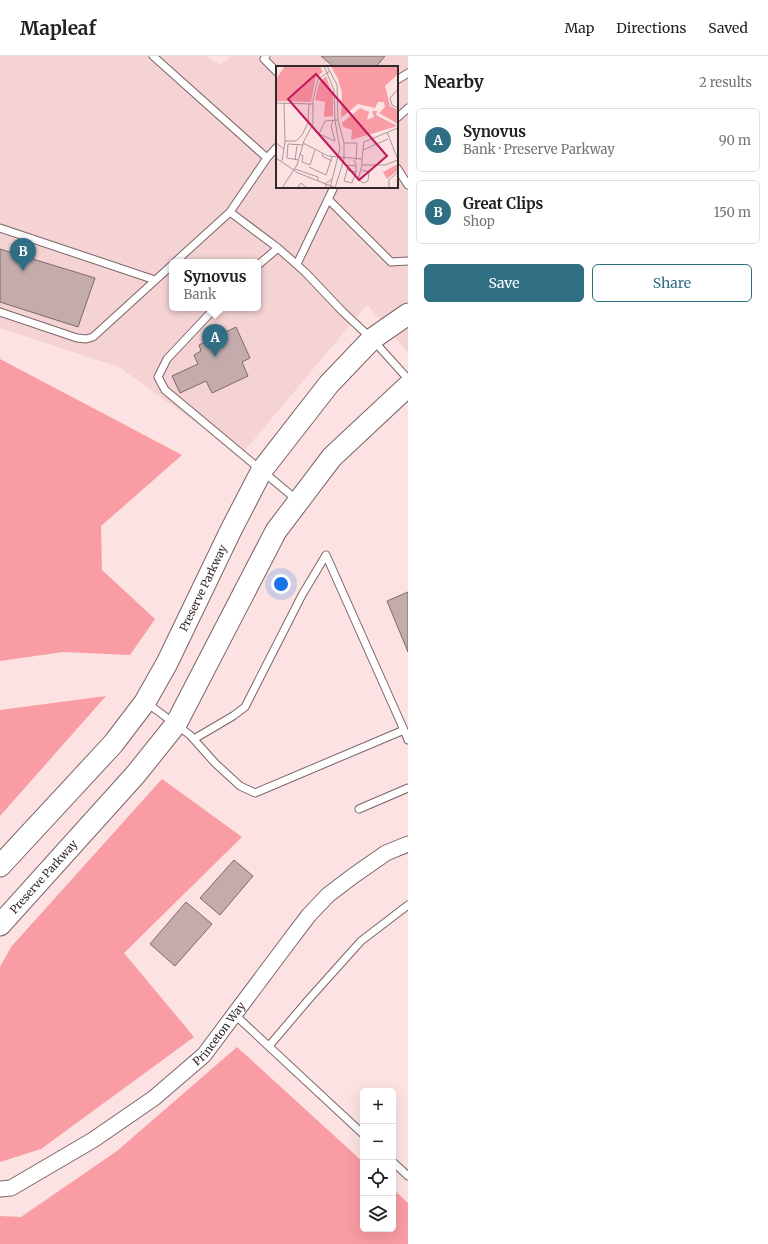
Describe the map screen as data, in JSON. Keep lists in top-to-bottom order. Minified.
{"streets":{"street":["Preserve Parkway","Princeton Way"]},"page":{"header":"Mapleaf","nav":["Map","Directions","Saved"],"heading":["Nearby","2 results"],"list":[{"mark":"A","name":"Synovus","note":"Bank · Preserve Parkway","value":"90 m"},{"mark":"B","name":"Great Clips","note":"Shop","value":"150 m"}],"pins":["B","A"],"buttons":["Save","Share"],"popup":["Synovus","Bank"],"map_buttons":["+","−"]}}
